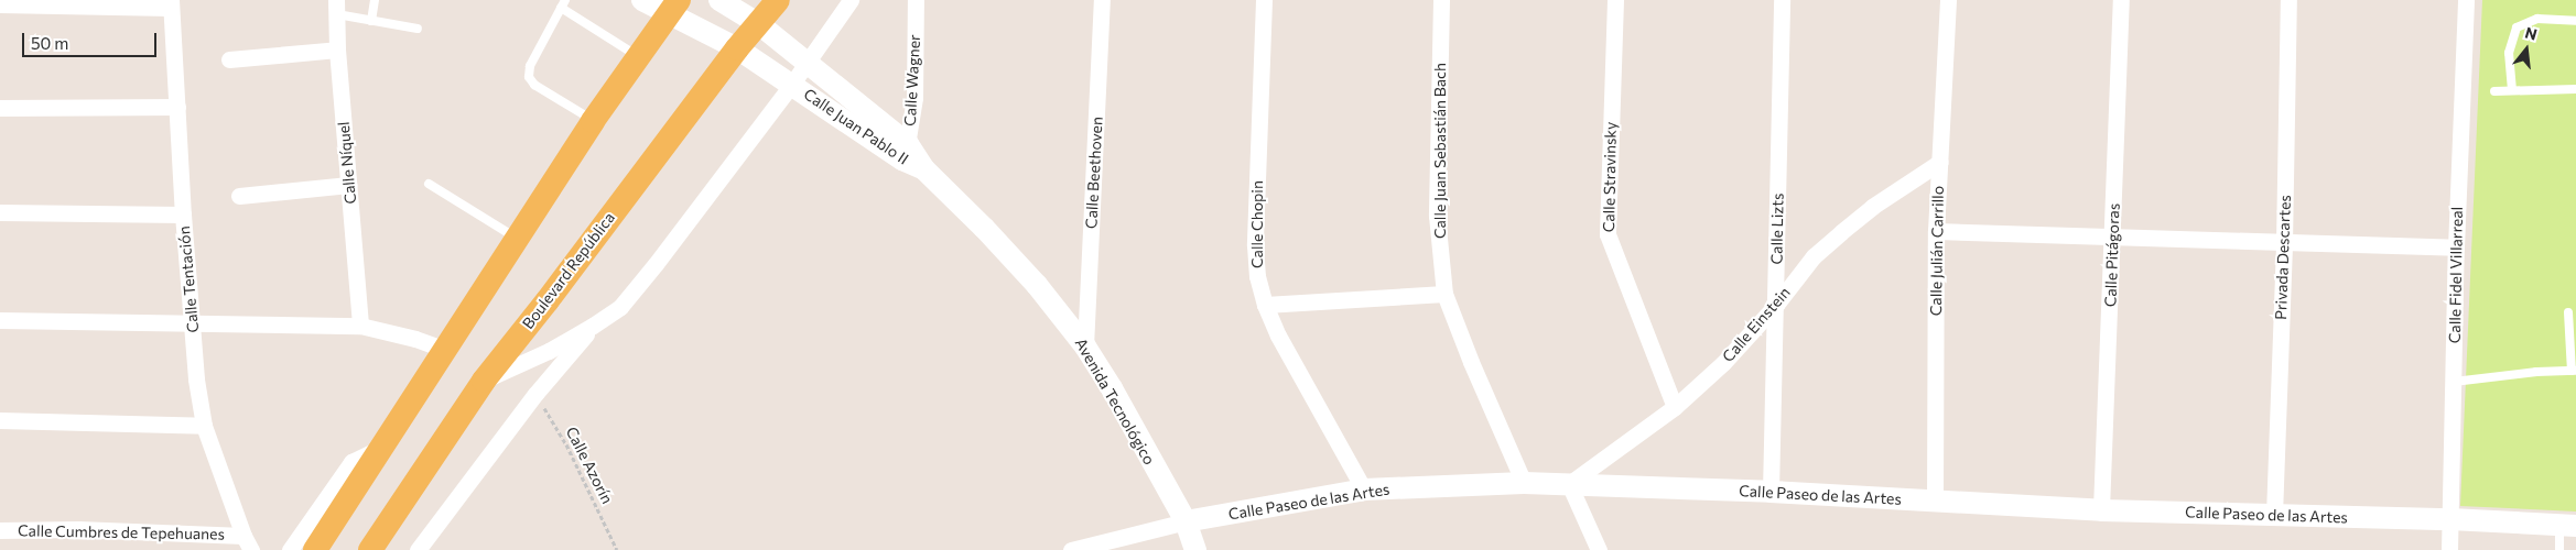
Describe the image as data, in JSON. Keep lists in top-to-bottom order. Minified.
{"streets":{"main road":["Boulevard República"],"street":["Calle Wagner","Calle Juan Pablo II","Calle Juan Sebastián Bach","Calle Níquel","Calle Beethoven","Calle Stravinsky","Calle Chopin","Calle Lizts","Calle Julián Carrillo","Calle Pitágoras","Privada Descartes","Calle Fidel Villarreal","Calle Tentación","Calle Einstein","Avenida Tecnológico","Calle Paseo de las Artes","Calle Cumbres de Tepehuanes"],"path":["Calle Azorín"]},"crossings":[["Calle Wagner","Calle Juan Pablo II"],["Calle Juan Pablo II","Boulevard República"],["Calle Juan Pablo II","Avenida Tecnológico"],["Calle Juan Sebastián Bach","Calle Paseo de las Artes"],["Calle Beethoven","Avenida Tecnológico"],["Calle Stravinsky","Calle Einstein"],["Calle Chopin","Calle Paseo de las Artes"],["Calle Lizts","Calle Einstein"],["Calle Lizts","Calle Paseo de las Artes"],["Calle Julián Carrillo","Calle Einstein"],["Calle Julián Carrillo","Calle Paseo de las Artes"],["Calle Pitágoras","Calle Paseo de las Artes"],["Privada Descartes","Calle Paseo de las Artes"],["Calle Fidel Villarreal","Calle Paseo de las Artes"],["Calle Tentación","Calle Cumbres de Tepehuanes"],["Calle Einstein","Calle Paseo de las Artes"],["Avenida Tecnológico","Calle Paseo de las Artes"]],"scale_bar":"50 m","north":"top"}
